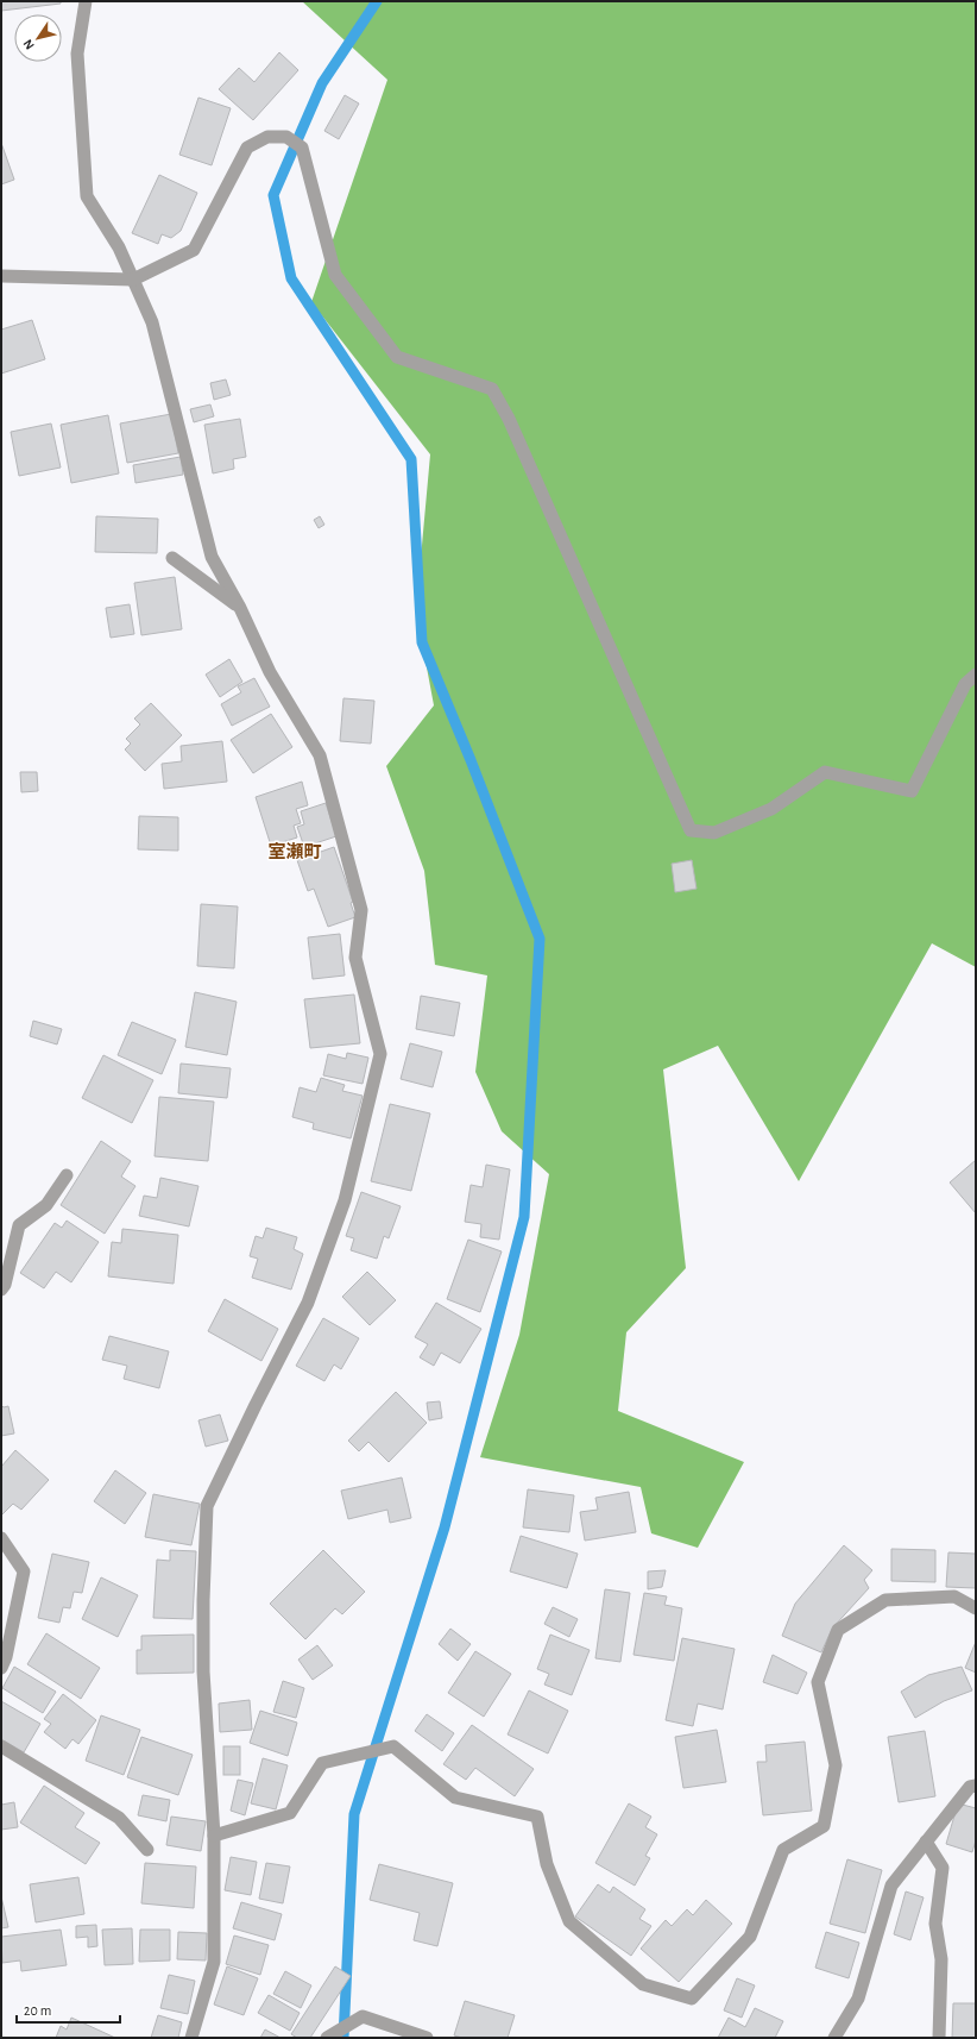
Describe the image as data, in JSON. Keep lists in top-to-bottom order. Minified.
{"districts":["室瀬町"],"scale_bar":"20 m","north":"bottom left"}
